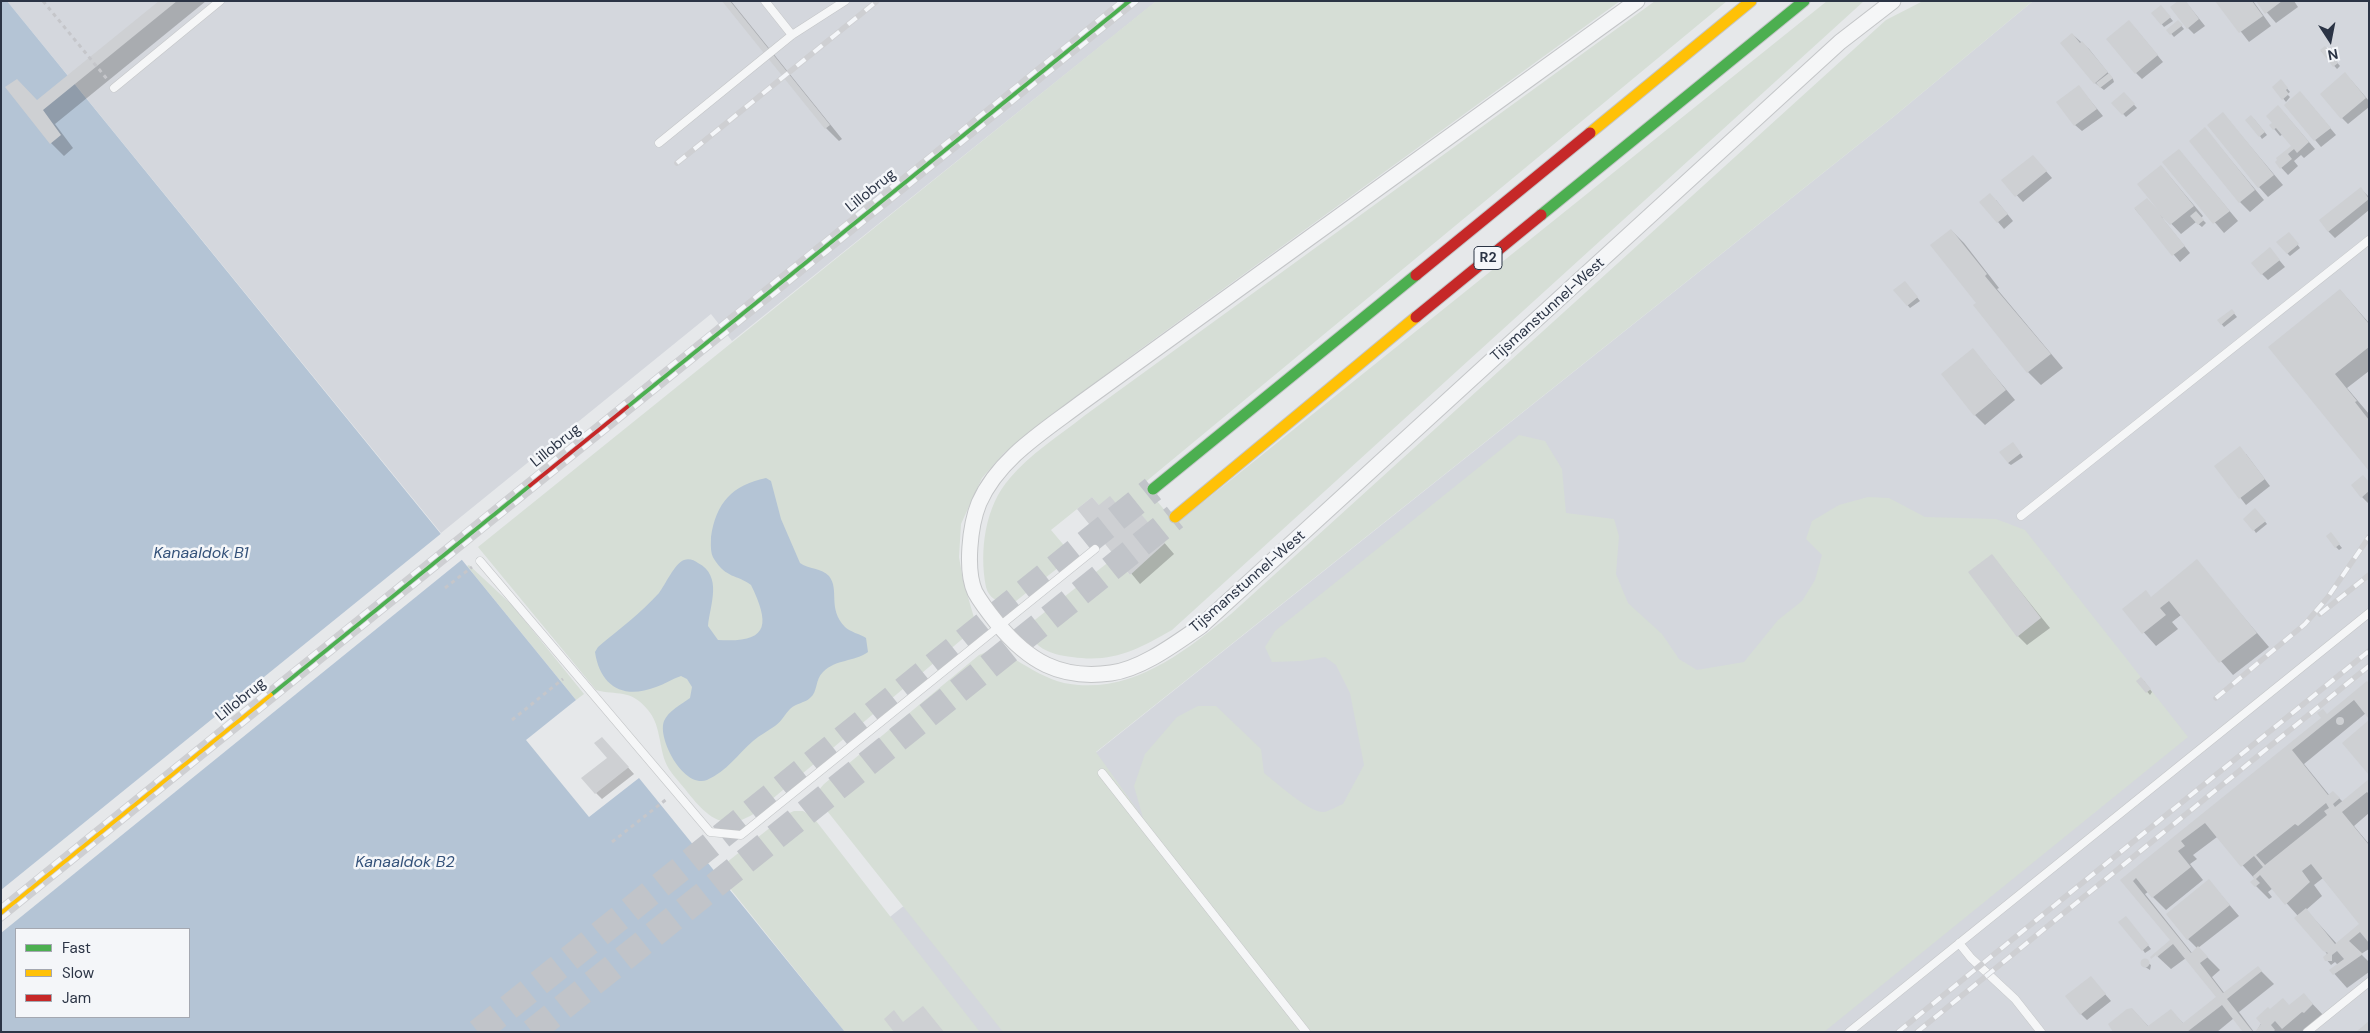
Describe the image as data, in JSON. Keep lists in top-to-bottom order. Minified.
{"streets":{"main road":["Lillobrug","R2"],"street":["Tijsmanstunnel-West"]},"water":["Kanaaldok B1","Kanaaldok B2"],"legend":["Fast","Slow","Jam"],"north":"bottom"}
